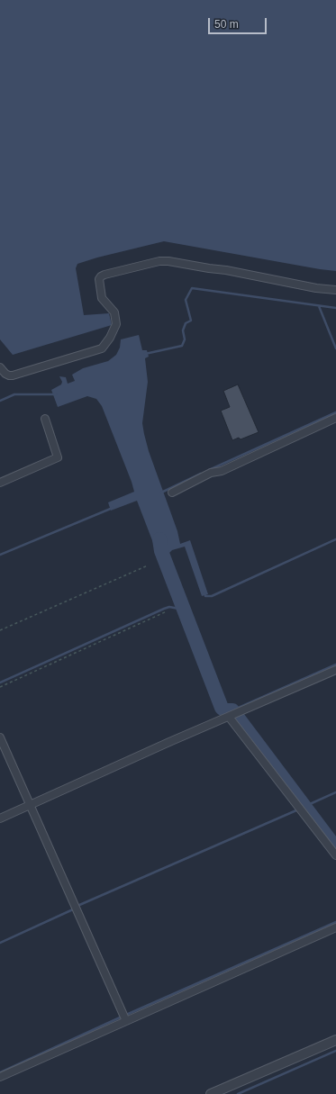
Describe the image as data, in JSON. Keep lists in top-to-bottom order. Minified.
{"scale_bar":"50 m"}
